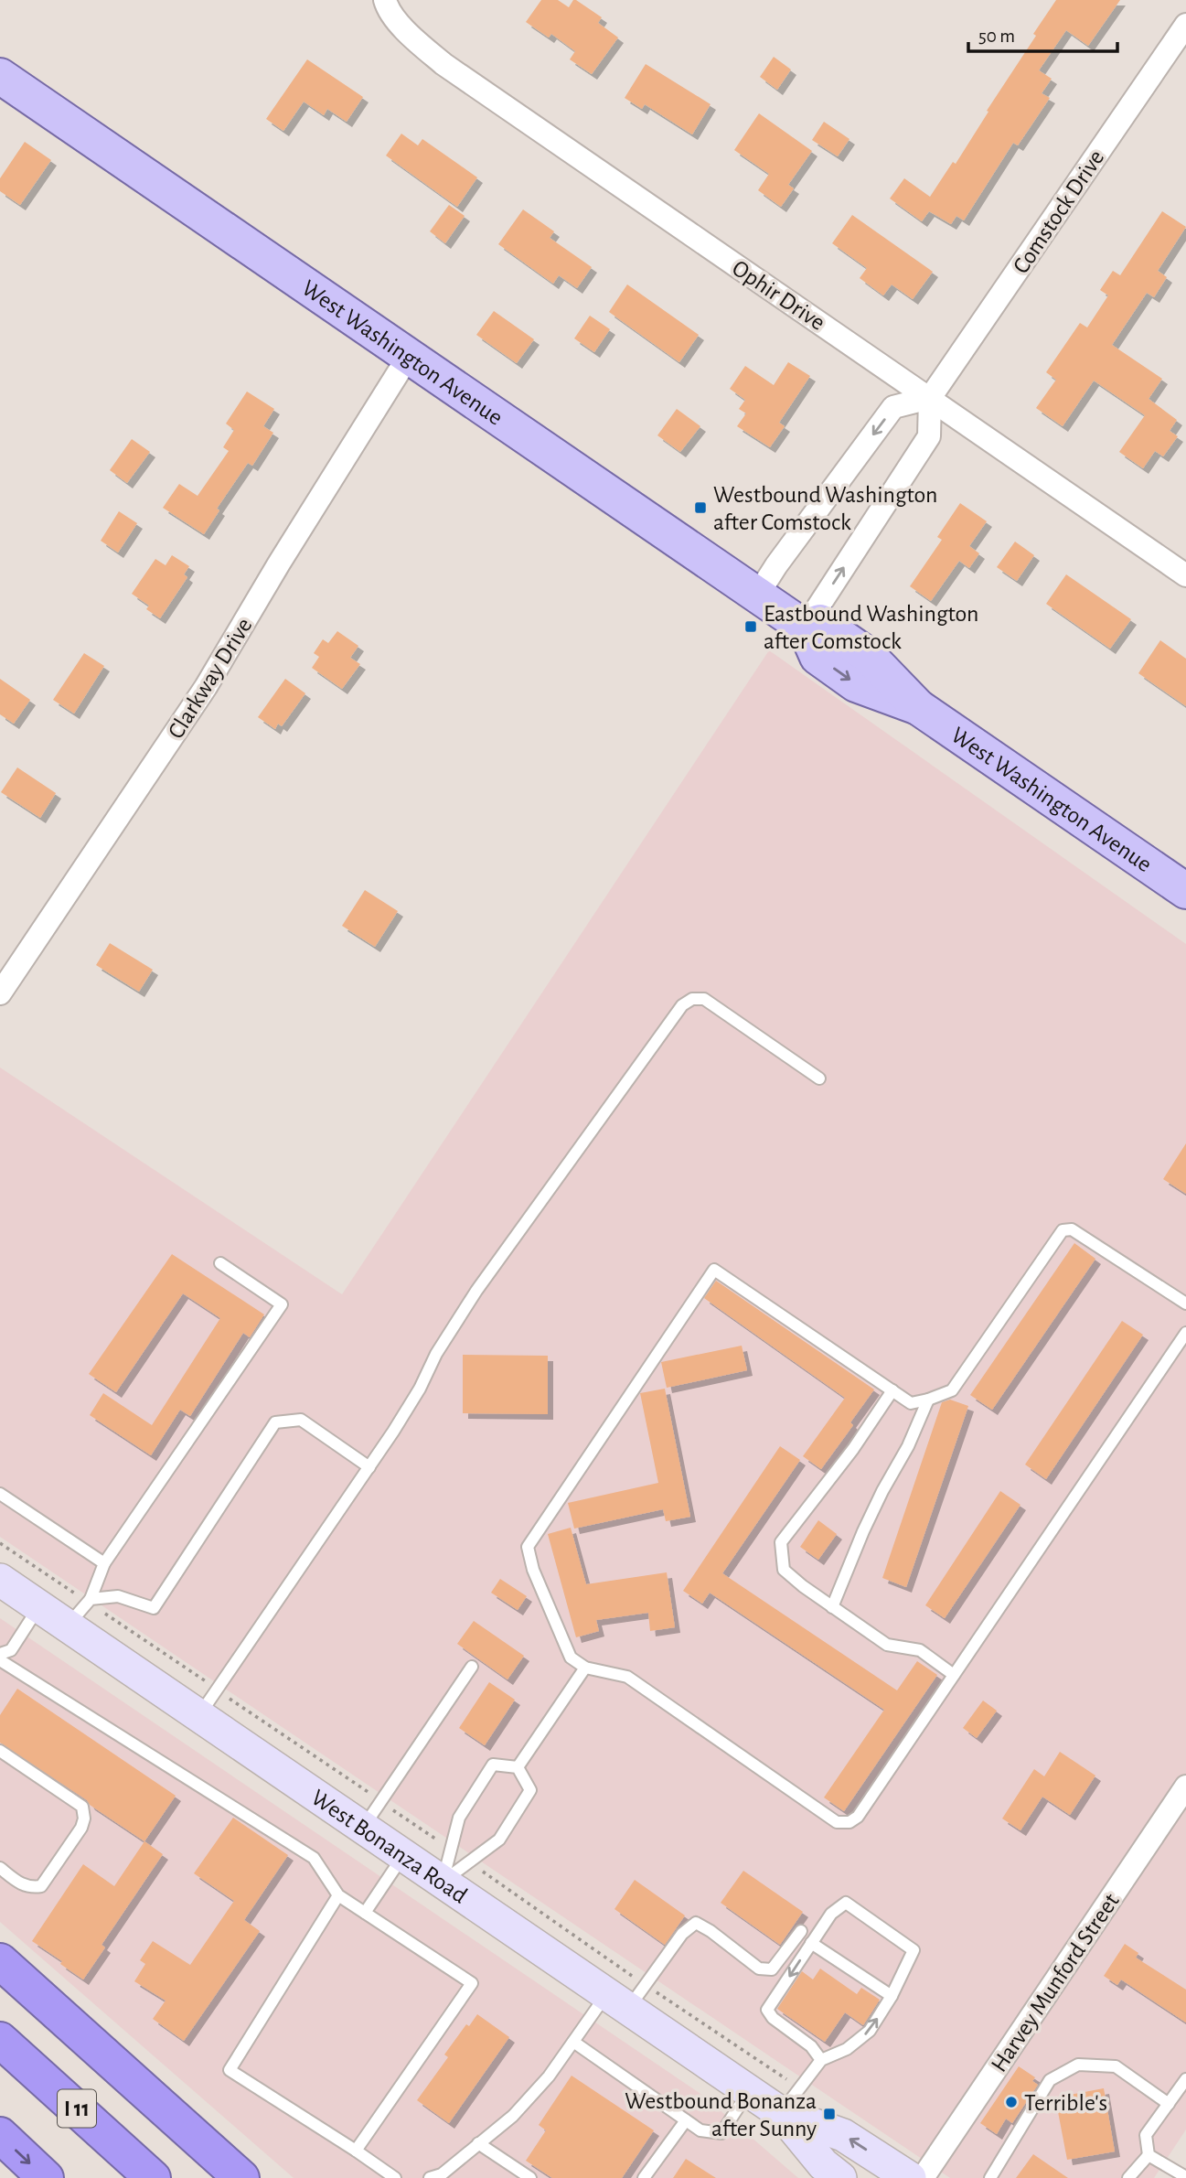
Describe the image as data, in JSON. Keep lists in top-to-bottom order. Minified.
{"streets":{"highway":["I 11"],"main road":["West Washington Avenue","West Bonanza Road"],"street":["Comstock Drive","Ophir Drive","Clarkway Drive","Harvey Munford Street"]},"crossings":[["Comstock Drive","Ophir Drive"],["West Washington Avenue","Clarkway Drive"]],"places":{"transit":["Westbound Washington after Comstock","Eastbound Washington after Comstock","Westbound Bonanza after Sunny"],"other":["Terrible's"]},"scale_bar":"50 m"}
